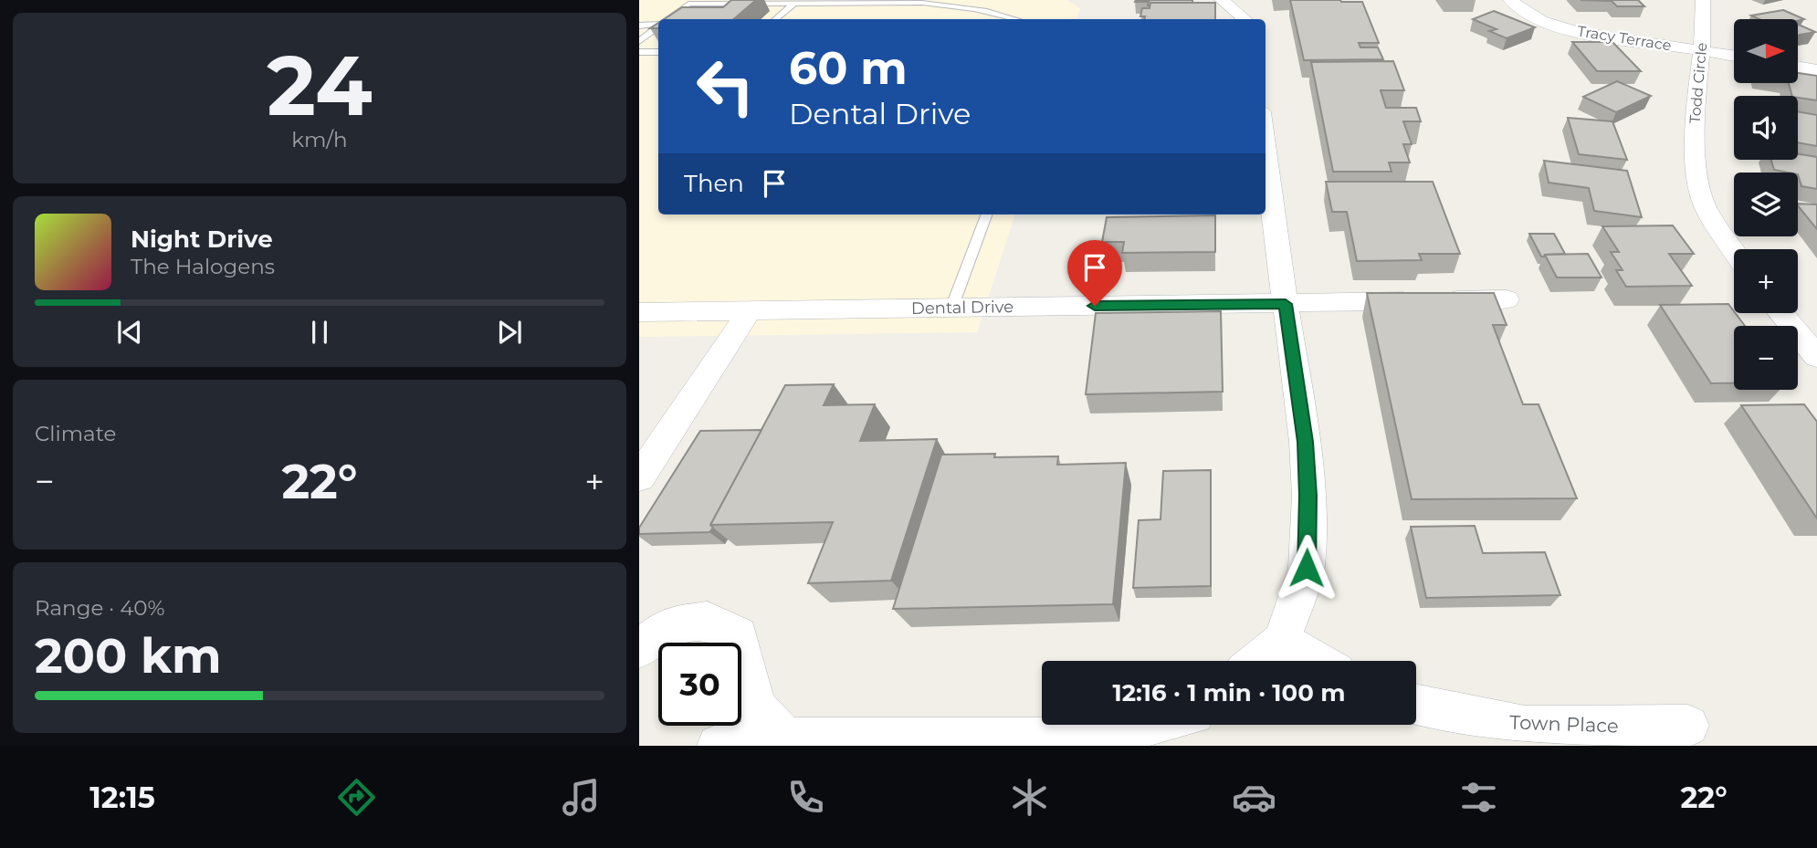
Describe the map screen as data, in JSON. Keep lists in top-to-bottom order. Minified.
{"streets":{"street":["Tracy Terrace","Todd Circle","Dental Drive","Town Place"]},"crossings":[["Tracy Terrace","Todd Circle"]],"north":"right","page":{"tile":[["24","km/h"],"Climate",["Range · 40%","200 km"]],"map_buttons":["+","−"],"turn":["60 m","Dental Drive"],"then":"Then","song":["Night Drive","The Halogens"],"heat":["−","22°","+"],"limit":"30","trip":"12:16 · 1 min · 100 m","tabs":["12:15","22°"]}}
